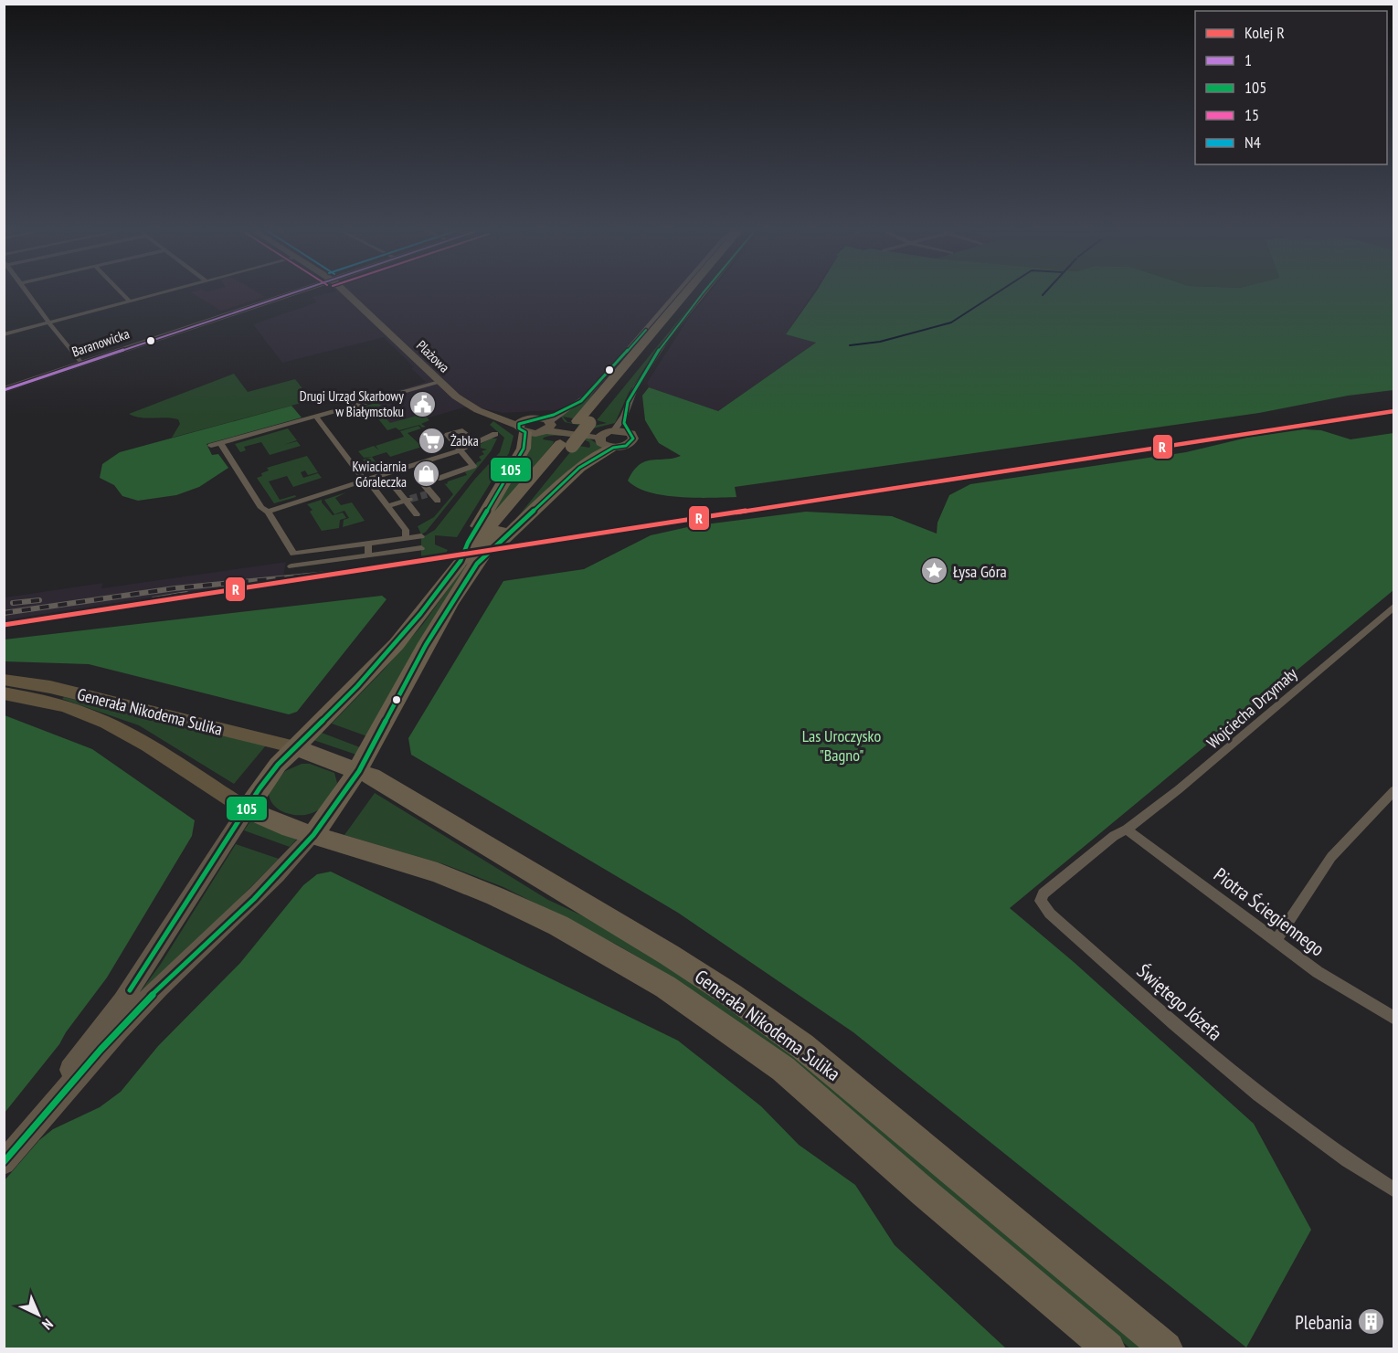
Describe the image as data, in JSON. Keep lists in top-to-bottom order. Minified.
{"streets":{"highway":["Generała Nikodema Sulika"],"street":["Baranowicka","Plażowa","Wojciecha Drzymały","Piotra Ściegiennego","Świętego Józefa"]},"crossings":[["Wojciecha Drzymały","Piotra Ściegiennego"],["Wojciecha Drzymały","Świętego Józefa"],["Piotra Ściegiennego","Świętego Józefa"]],"parks":["Las Uroczysko \"Bagno\""],"places":{"public building":["Drugi Urząd Skarbowy w Białymstoku"],"supermarket":["Żabka"],"shop":["Kwiaciarnia Góraleczka"],"place":["Łysa Góra"],"building":["Plebania"]},"lines":["transit line 1","transit line 105","rail line R"],"legend":["Kolej R","1","105","15","N4"],"north":"bottom right"}
